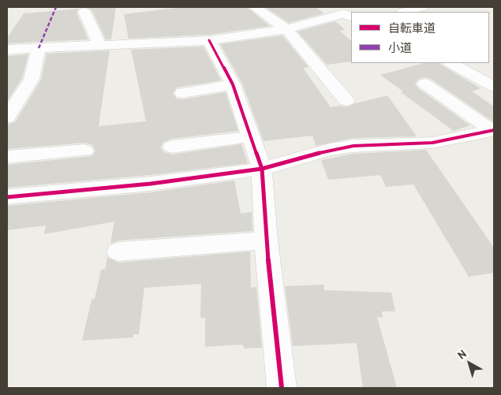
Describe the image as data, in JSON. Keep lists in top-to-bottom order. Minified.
{"legend":["自転車道","小道"],"north":"top left"}
